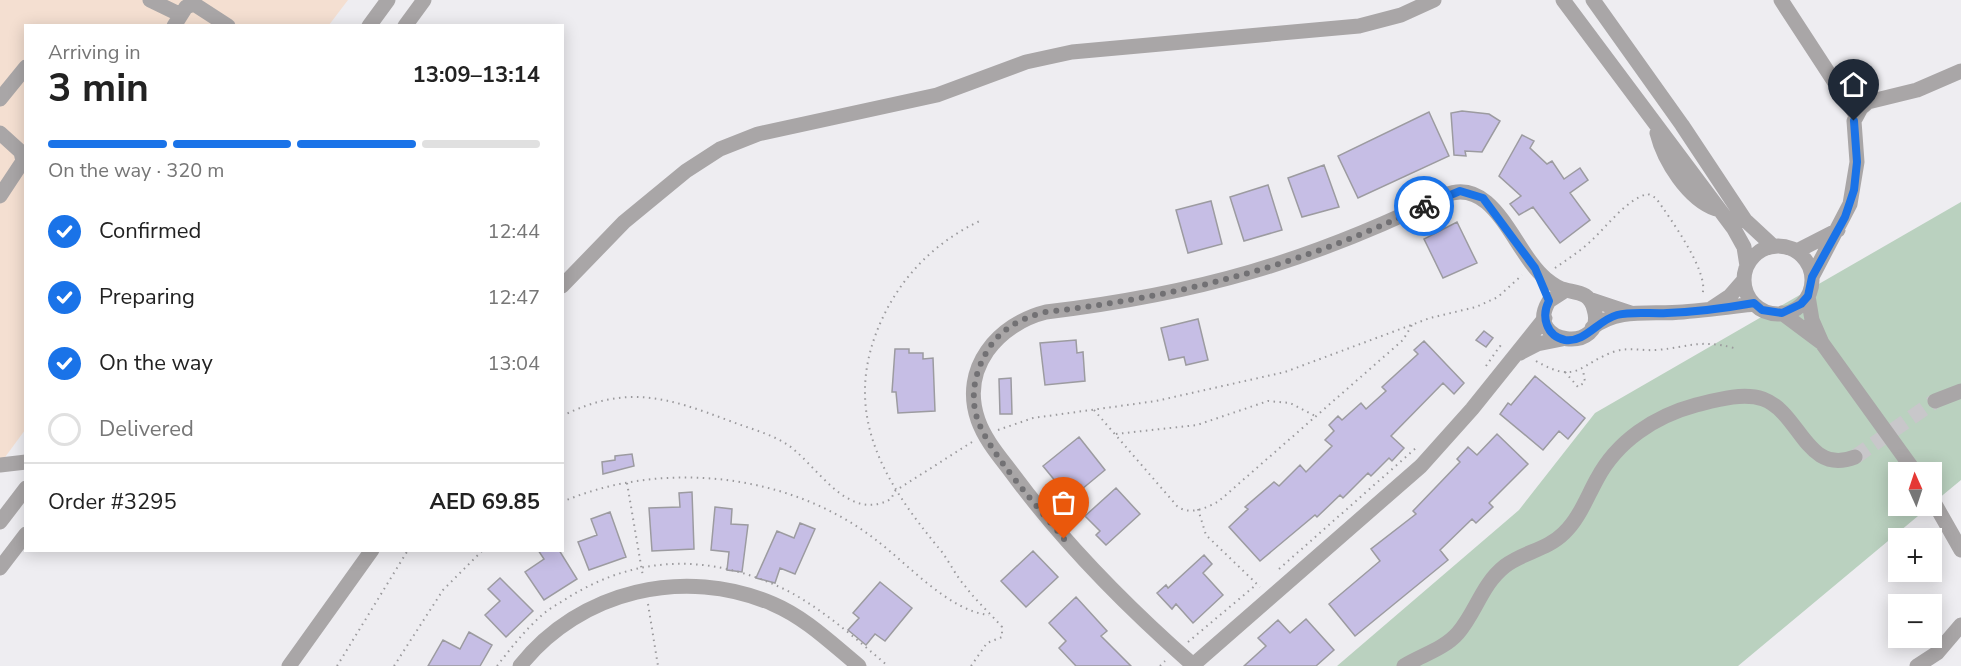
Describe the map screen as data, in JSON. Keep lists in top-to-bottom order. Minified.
{"north":"top","page":{"heading":["3 min","Arriving in","13:09–13:14"],"panel":["Order #3295","AED 69.85"],"bar":"On the way · 320 m","list":[["Confirmed","12:44"],["Preparing","12:47"],["On the way","13:04"],"Delivered"],"map_buttons":["+","−"]}}
